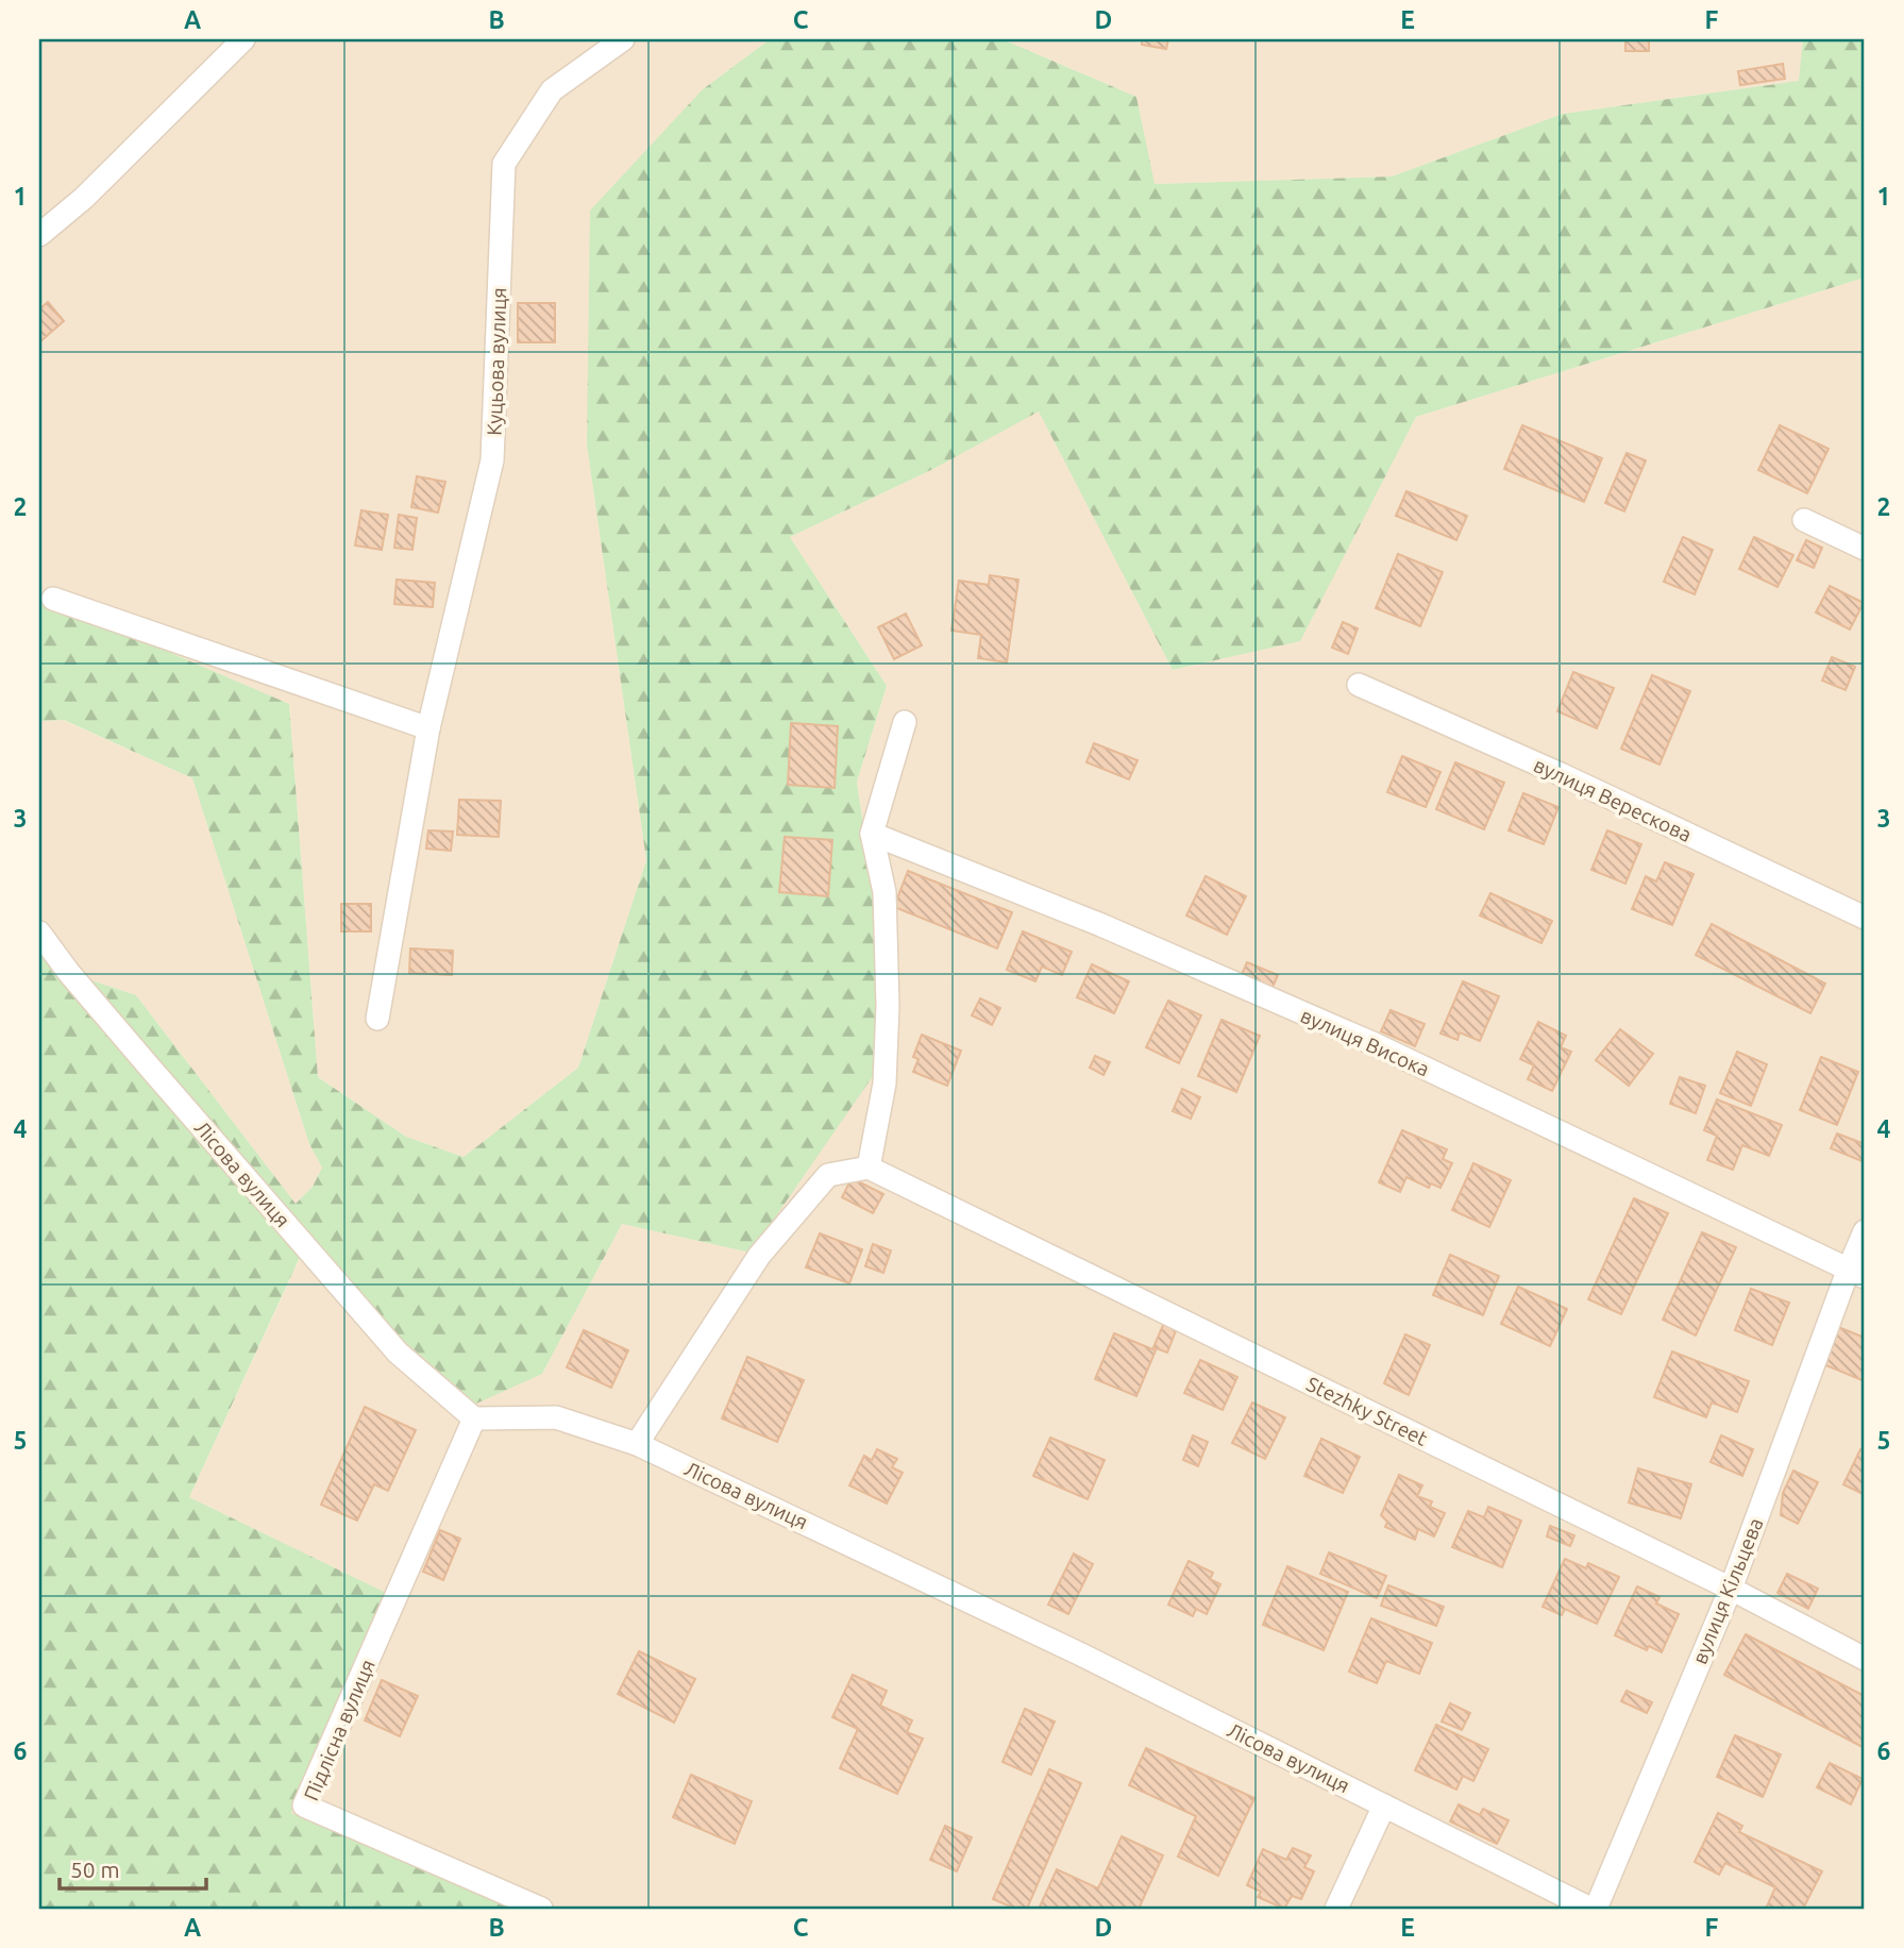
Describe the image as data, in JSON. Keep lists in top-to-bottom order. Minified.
{"streets":{"street":["Куцьова вулиця","вулиця Верескова","вулиця Висока","Лісова вулиця","Stezhky Street","вулиця Кільцева","Підлісна вулиця"]},"crossings":[["вулиця Висока","вулиця Кільцева"],["Лісова вулиця","вулиця Кільцева"],["Лісова вулиця","Підлісна вулиця"],["Stezhky Street","вулиця Кільцева"]],"scale_bar":"50 m","grid":{"columns":["A","B","C","D","E","F"],"rows":["1","2","3","4","5","6"]}}
